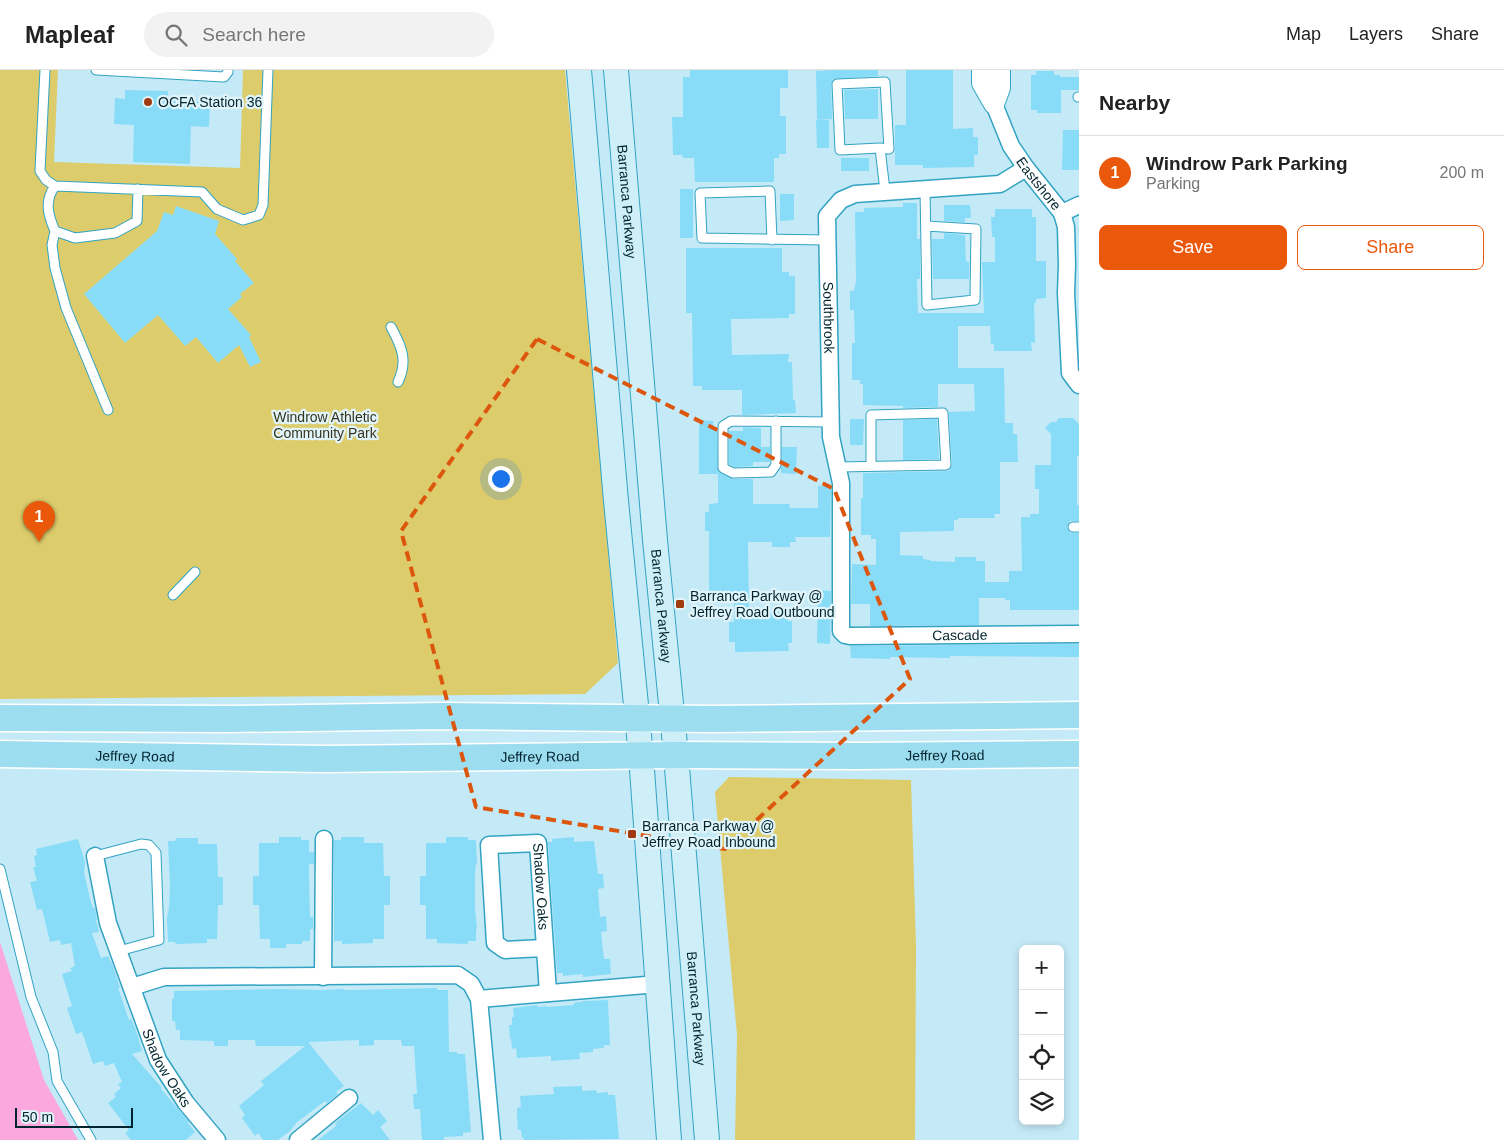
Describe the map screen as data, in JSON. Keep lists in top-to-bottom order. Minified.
{"streets":{"main road":["Barranca Parkway","Jeffrey Road"],"street":["Eastshore","Southbrook","Cascade","Shadow Oaks"]},"crossings":[["Eastshore","Southbrook"],["Barranca Parkway","Jeffrey Road"],["Southbrook","Cascade"]],"parks":["Windrow Athletic Community Park"],"places":{"other":["OCFA Station 36"],"transit":["Barranca Parkway @ Jeffrey Road Outbound","Barranca Parkway @ Jeffrey Road Inbound"]},"scale_bar":"50 m","page":{"header":"Mapleaf","search":"Search here","nav":["Map","Layers","Share"],"heading":"Nearby","list":[{"mark":"1","name":"Windrow Park Parking","note":"Parking","value":"200 m"}],"buttons":["Save","Share"],"pins":"1","map_buttons":["+","−"],"scale":"50 m"}}
